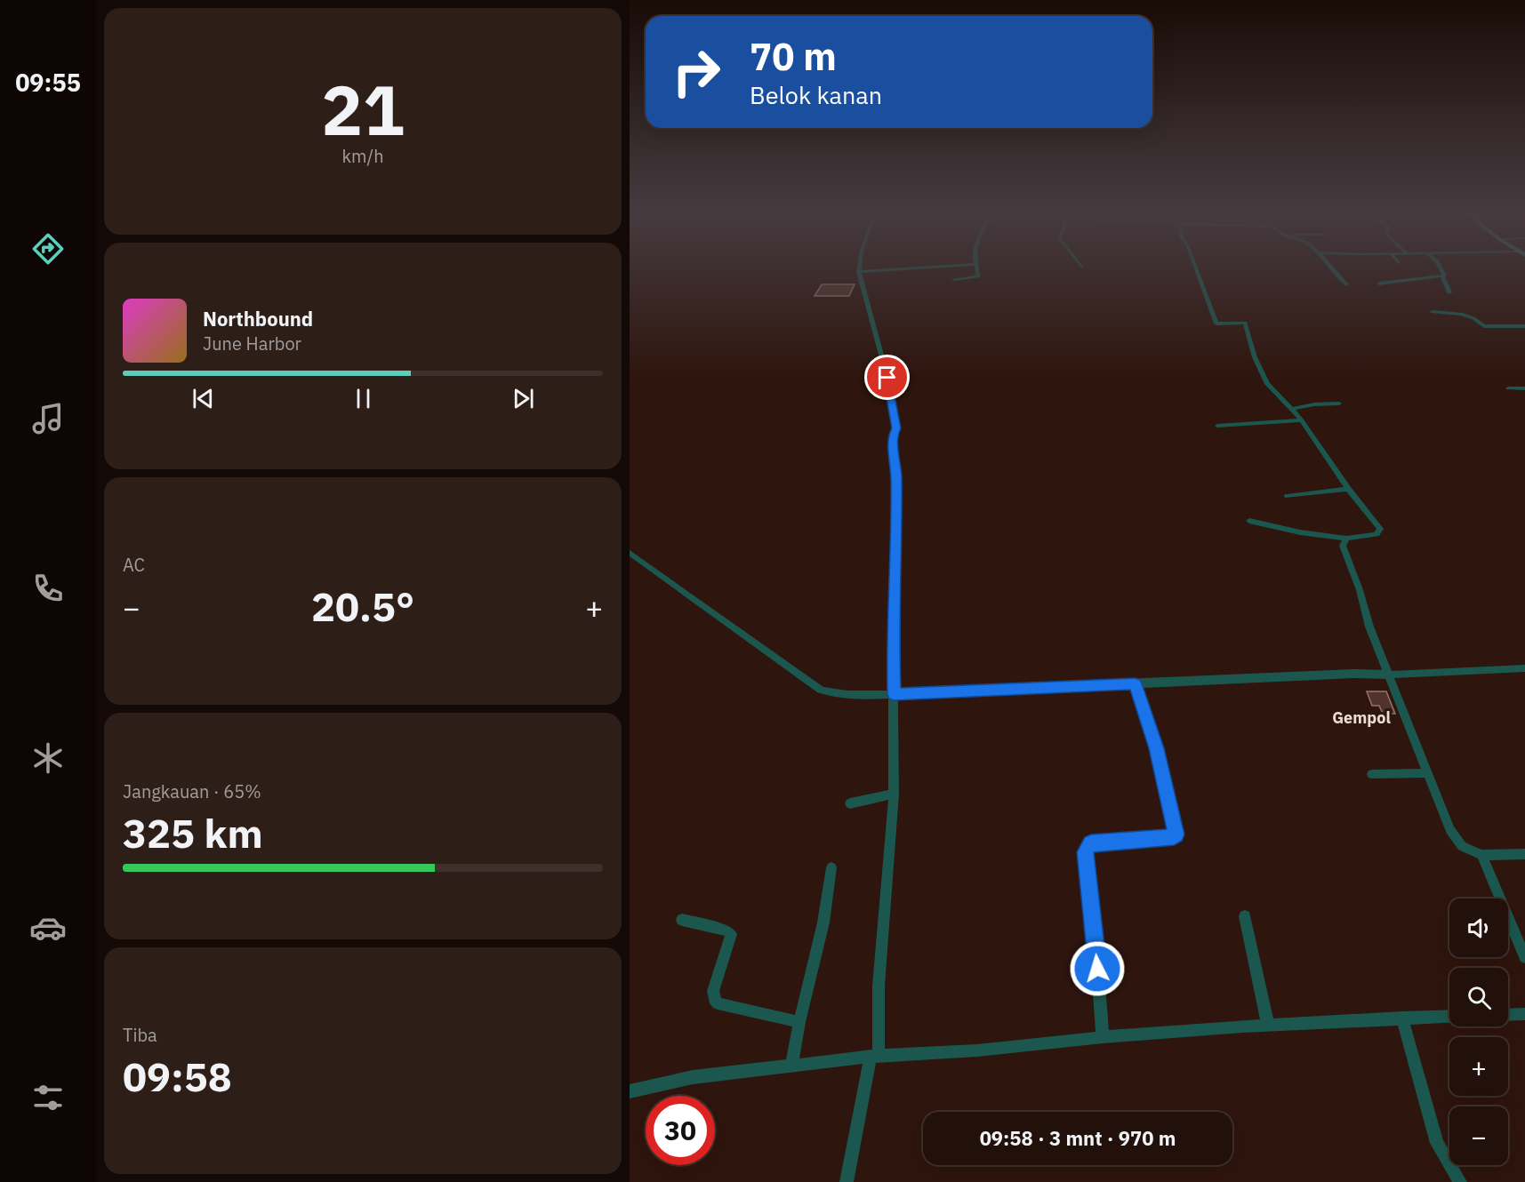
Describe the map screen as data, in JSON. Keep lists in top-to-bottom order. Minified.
{"districts":["Gempol"],"page":{"tabs":"09:55","tile":[["21","km/h"],"AC",["Jangkauan · 65%","325 km"],["Tiba","09:58"]],"turn":["70 m","Belok kanan"],"song":["Northbound","June Harbor"],"heat":["−","20.5°","+"],"map_buttons":["+","−"],"limit":"30","trip":"09:58 · 3 mnt · 970 m"}}
